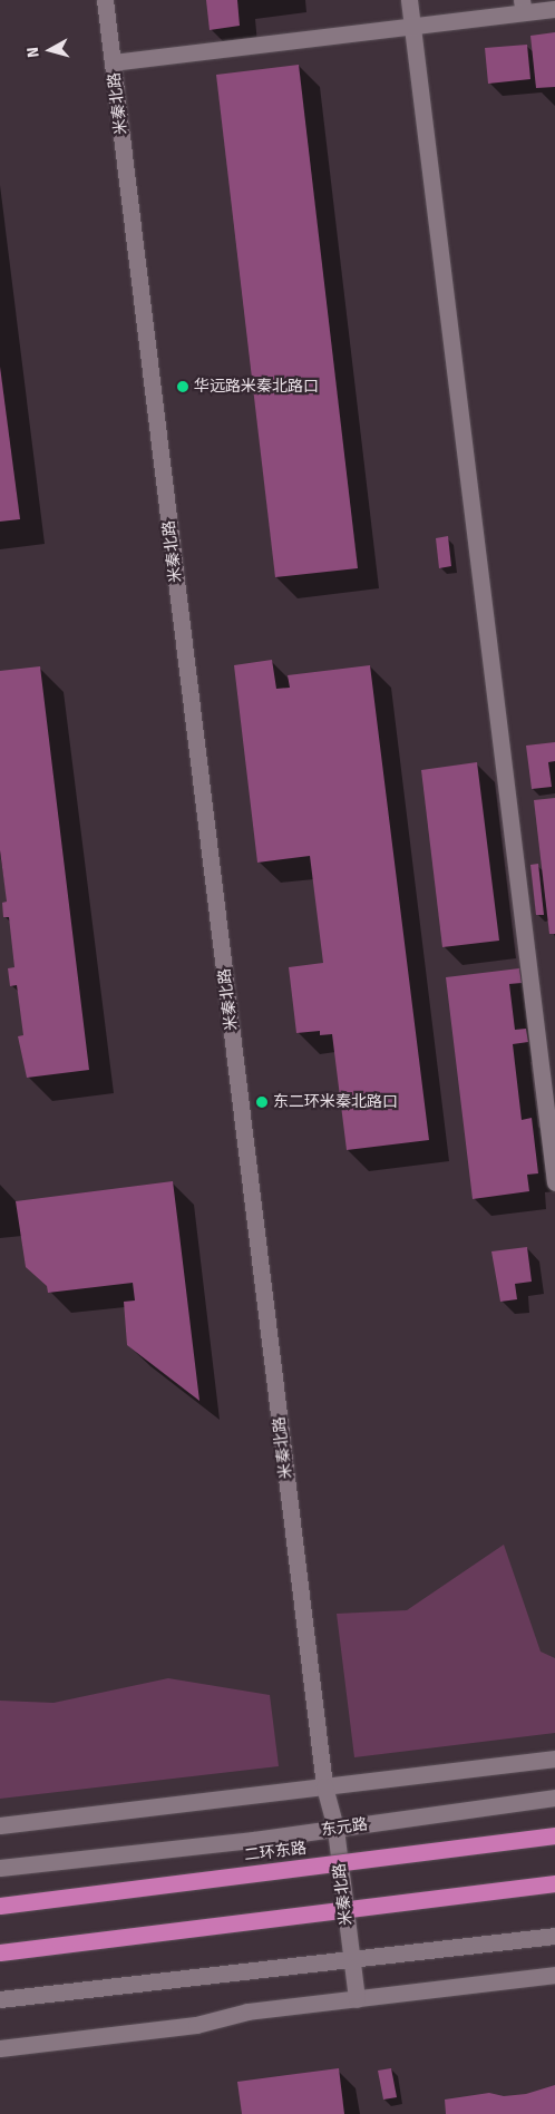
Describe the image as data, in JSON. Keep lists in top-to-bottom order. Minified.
{"streets":{"highway":["二环东路"],"street":["米秦北路","东元路"]},"crossings":[["米秦北路","东元路"]],"places":["华远路米秦北路口","东二环米秦北路口"],"north":"left"}
